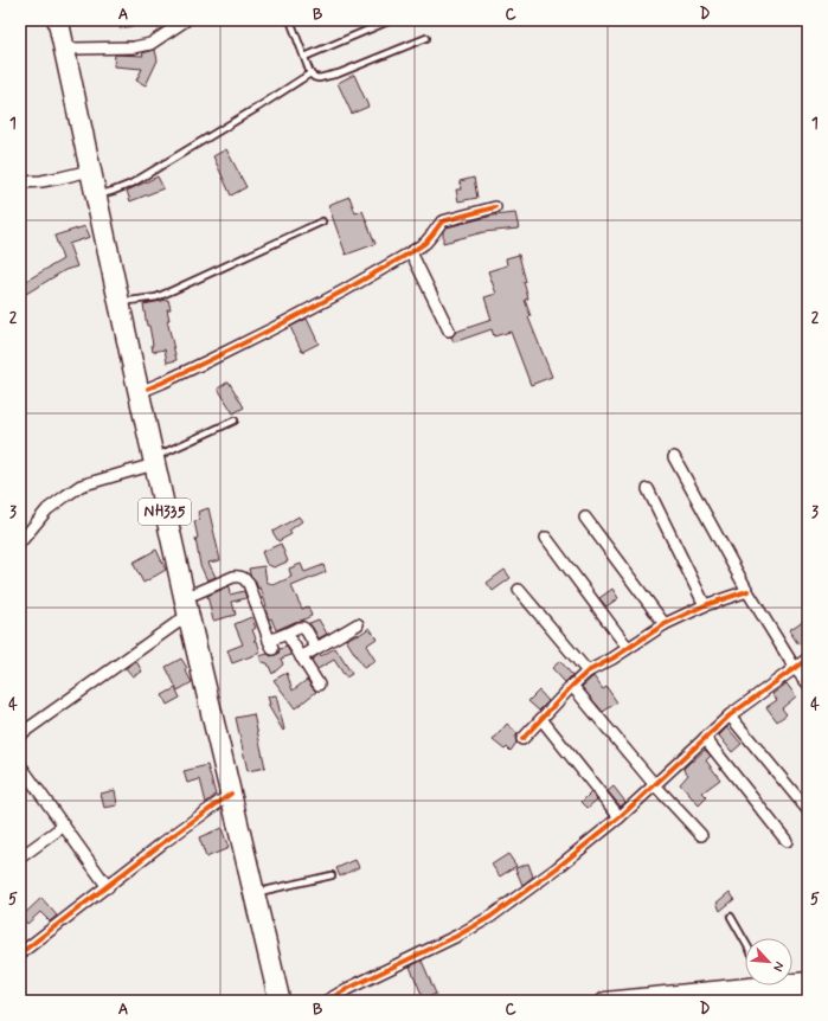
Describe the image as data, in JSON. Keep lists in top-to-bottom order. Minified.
{"streets":{"highway":["NH335"]},"north":"bottom right","grid":{"columns":["A","B","C","D"],"rows":["1","2","3","4","5"]}}
